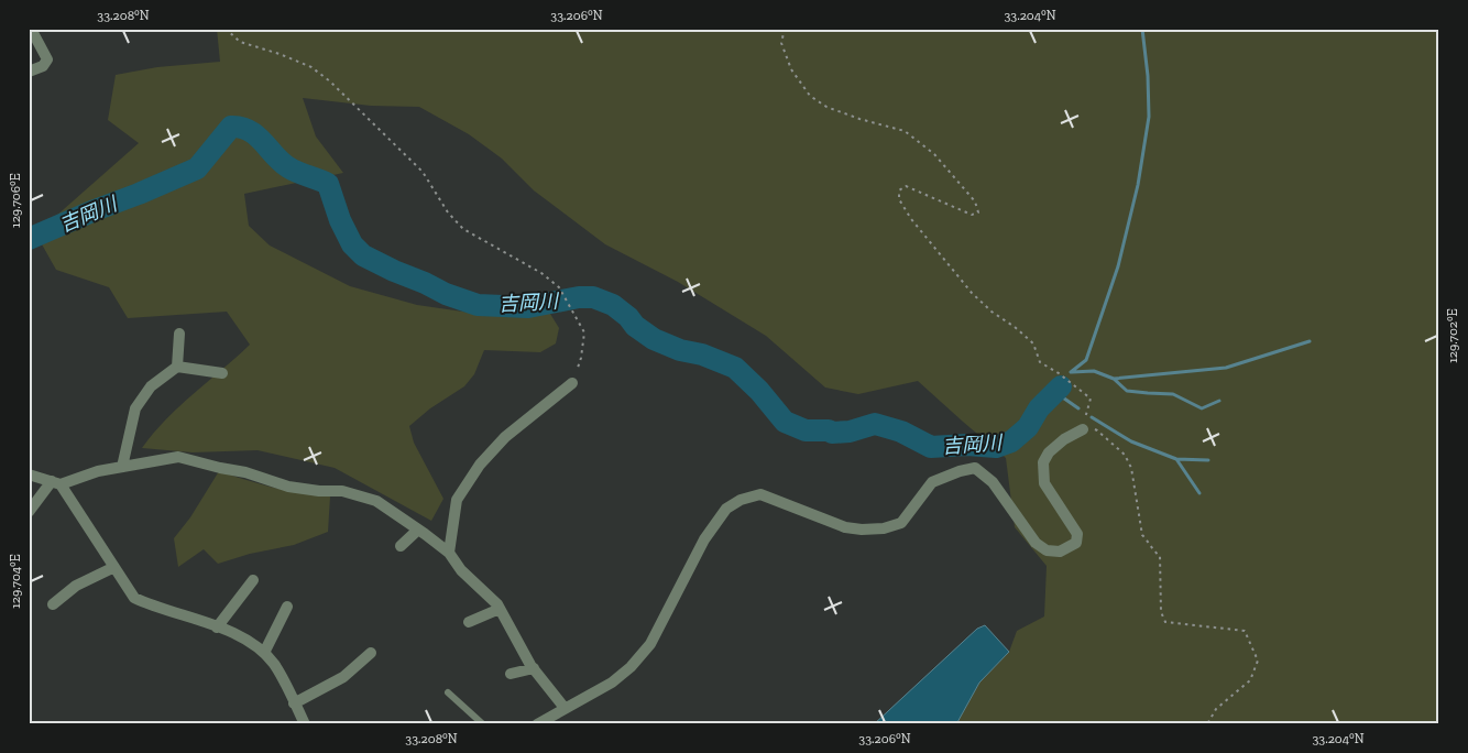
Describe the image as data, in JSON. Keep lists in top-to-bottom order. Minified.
{"water":["吉岡川"],"coordinates":["33.208°N","33.206°N","33.204°N","129.706°E","129.702°E","129.704°E"]}
